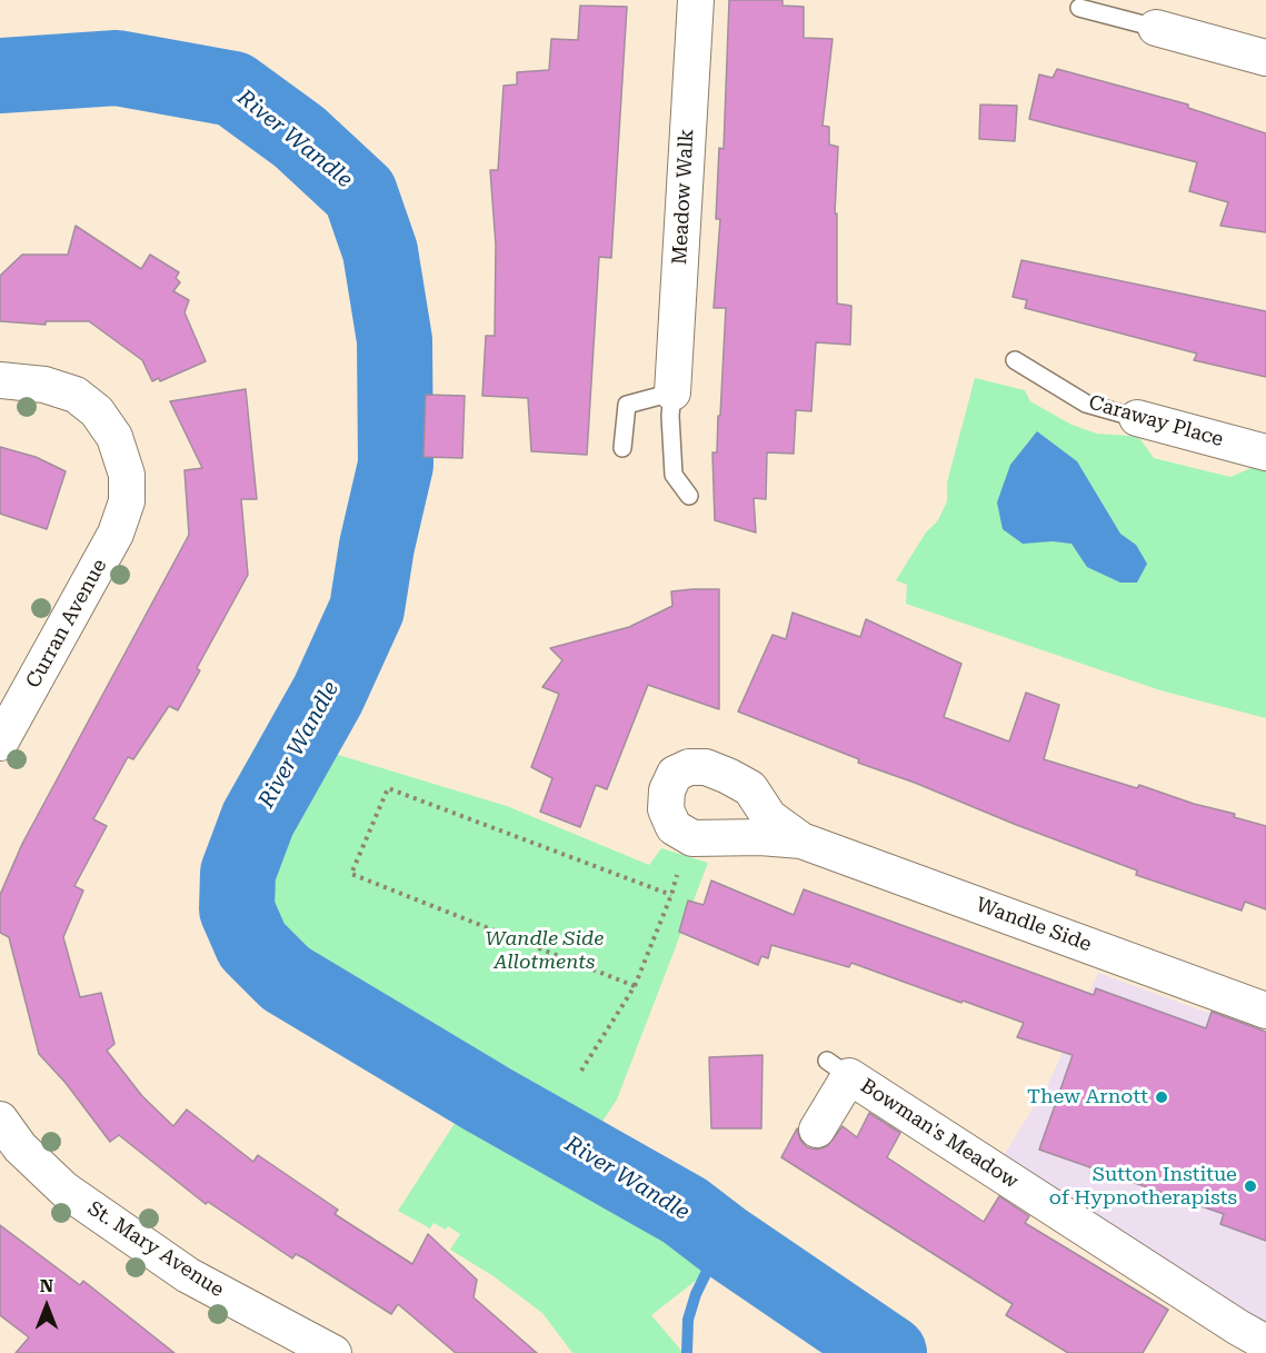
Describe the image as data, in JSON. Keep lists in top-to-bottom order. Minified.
{"streets":{"street":["Meadow Walk","Caraway Place","Curran Avenue","Wandle Side","Bowman's Meadow","St. Mary Avenue"]},"water":["River Wandle"],"parks":["Wandle Side Allotments"],"places":["Thew Arnott","Sutton Institue of Hypnotherapists"],"north":"top"}
